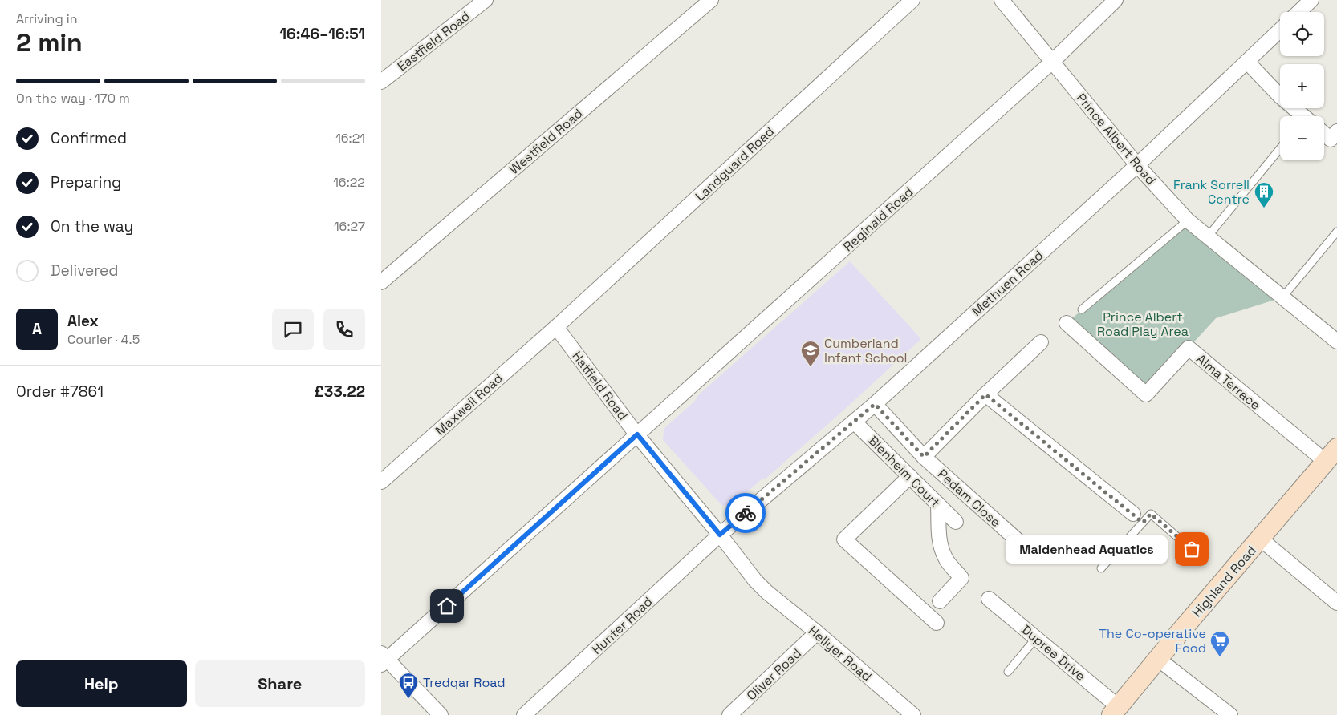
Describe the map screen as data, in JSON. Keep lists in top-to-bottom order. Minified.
{"streets":{"main road":["Highland Road"],"street":["Eastfield Road","Prince Albert Road","Westfield Road","Landguard Road","Reginald Road","Methuen Road","Alma Terrace","Hatfield Road","Maxwell Road","Blenheim Court","Pedam Close","Hunter Road","Dupree Drive","Hellyer Road","Oliver Road"]},"crossings":[["Prince Albert Road","Reginald Road"],["Prince Albert Road","Methuen Road"],["Landguard Road","Hatfield Road"],["Landguard Road","Maxwell Road"],["Reginald Road","Hatfield Road"],["Methuen Road","Hatfield Road"],["Methuen Road","Blenheim Court"],["Methuen Road","Pedam Close"],["Methuen Road","Hunter Road"],["Alma Terrace","Highland Road"],["Hatfield Road","Maxwell Road"],["Hatfield Road","Hunter Road"],["Hatfield Road","Hellyer Road"],["Highland Road","Dupree Drive"],["Hellyer Road","Oliver Road"]],"parks":["Prince Albert Road Play Area"],"places":{"building":["Frank Sorrell Centre"],"school or university":["Cumberland Infant School"],"other":["Maidenhead Aquatics"],"supermarket":["The Co-operative Food"],"bus stop":["Tredgar Road"]},"page":{"heading":["2 min","Arriving in","16:46–16:51"],"panel":["Alex","Courier · 4.5","Order #7861","£33.22"],"map_buttons":["+","−"],"bar":"On the way · 170 m","list":[["Confirmed","16:21"],["Preparing","16:22"],["On the way","16:27"],"Delivered"],"round":"A","bubble":"Maidenhead Aquatics","buttons":["Help","Share"]}}
